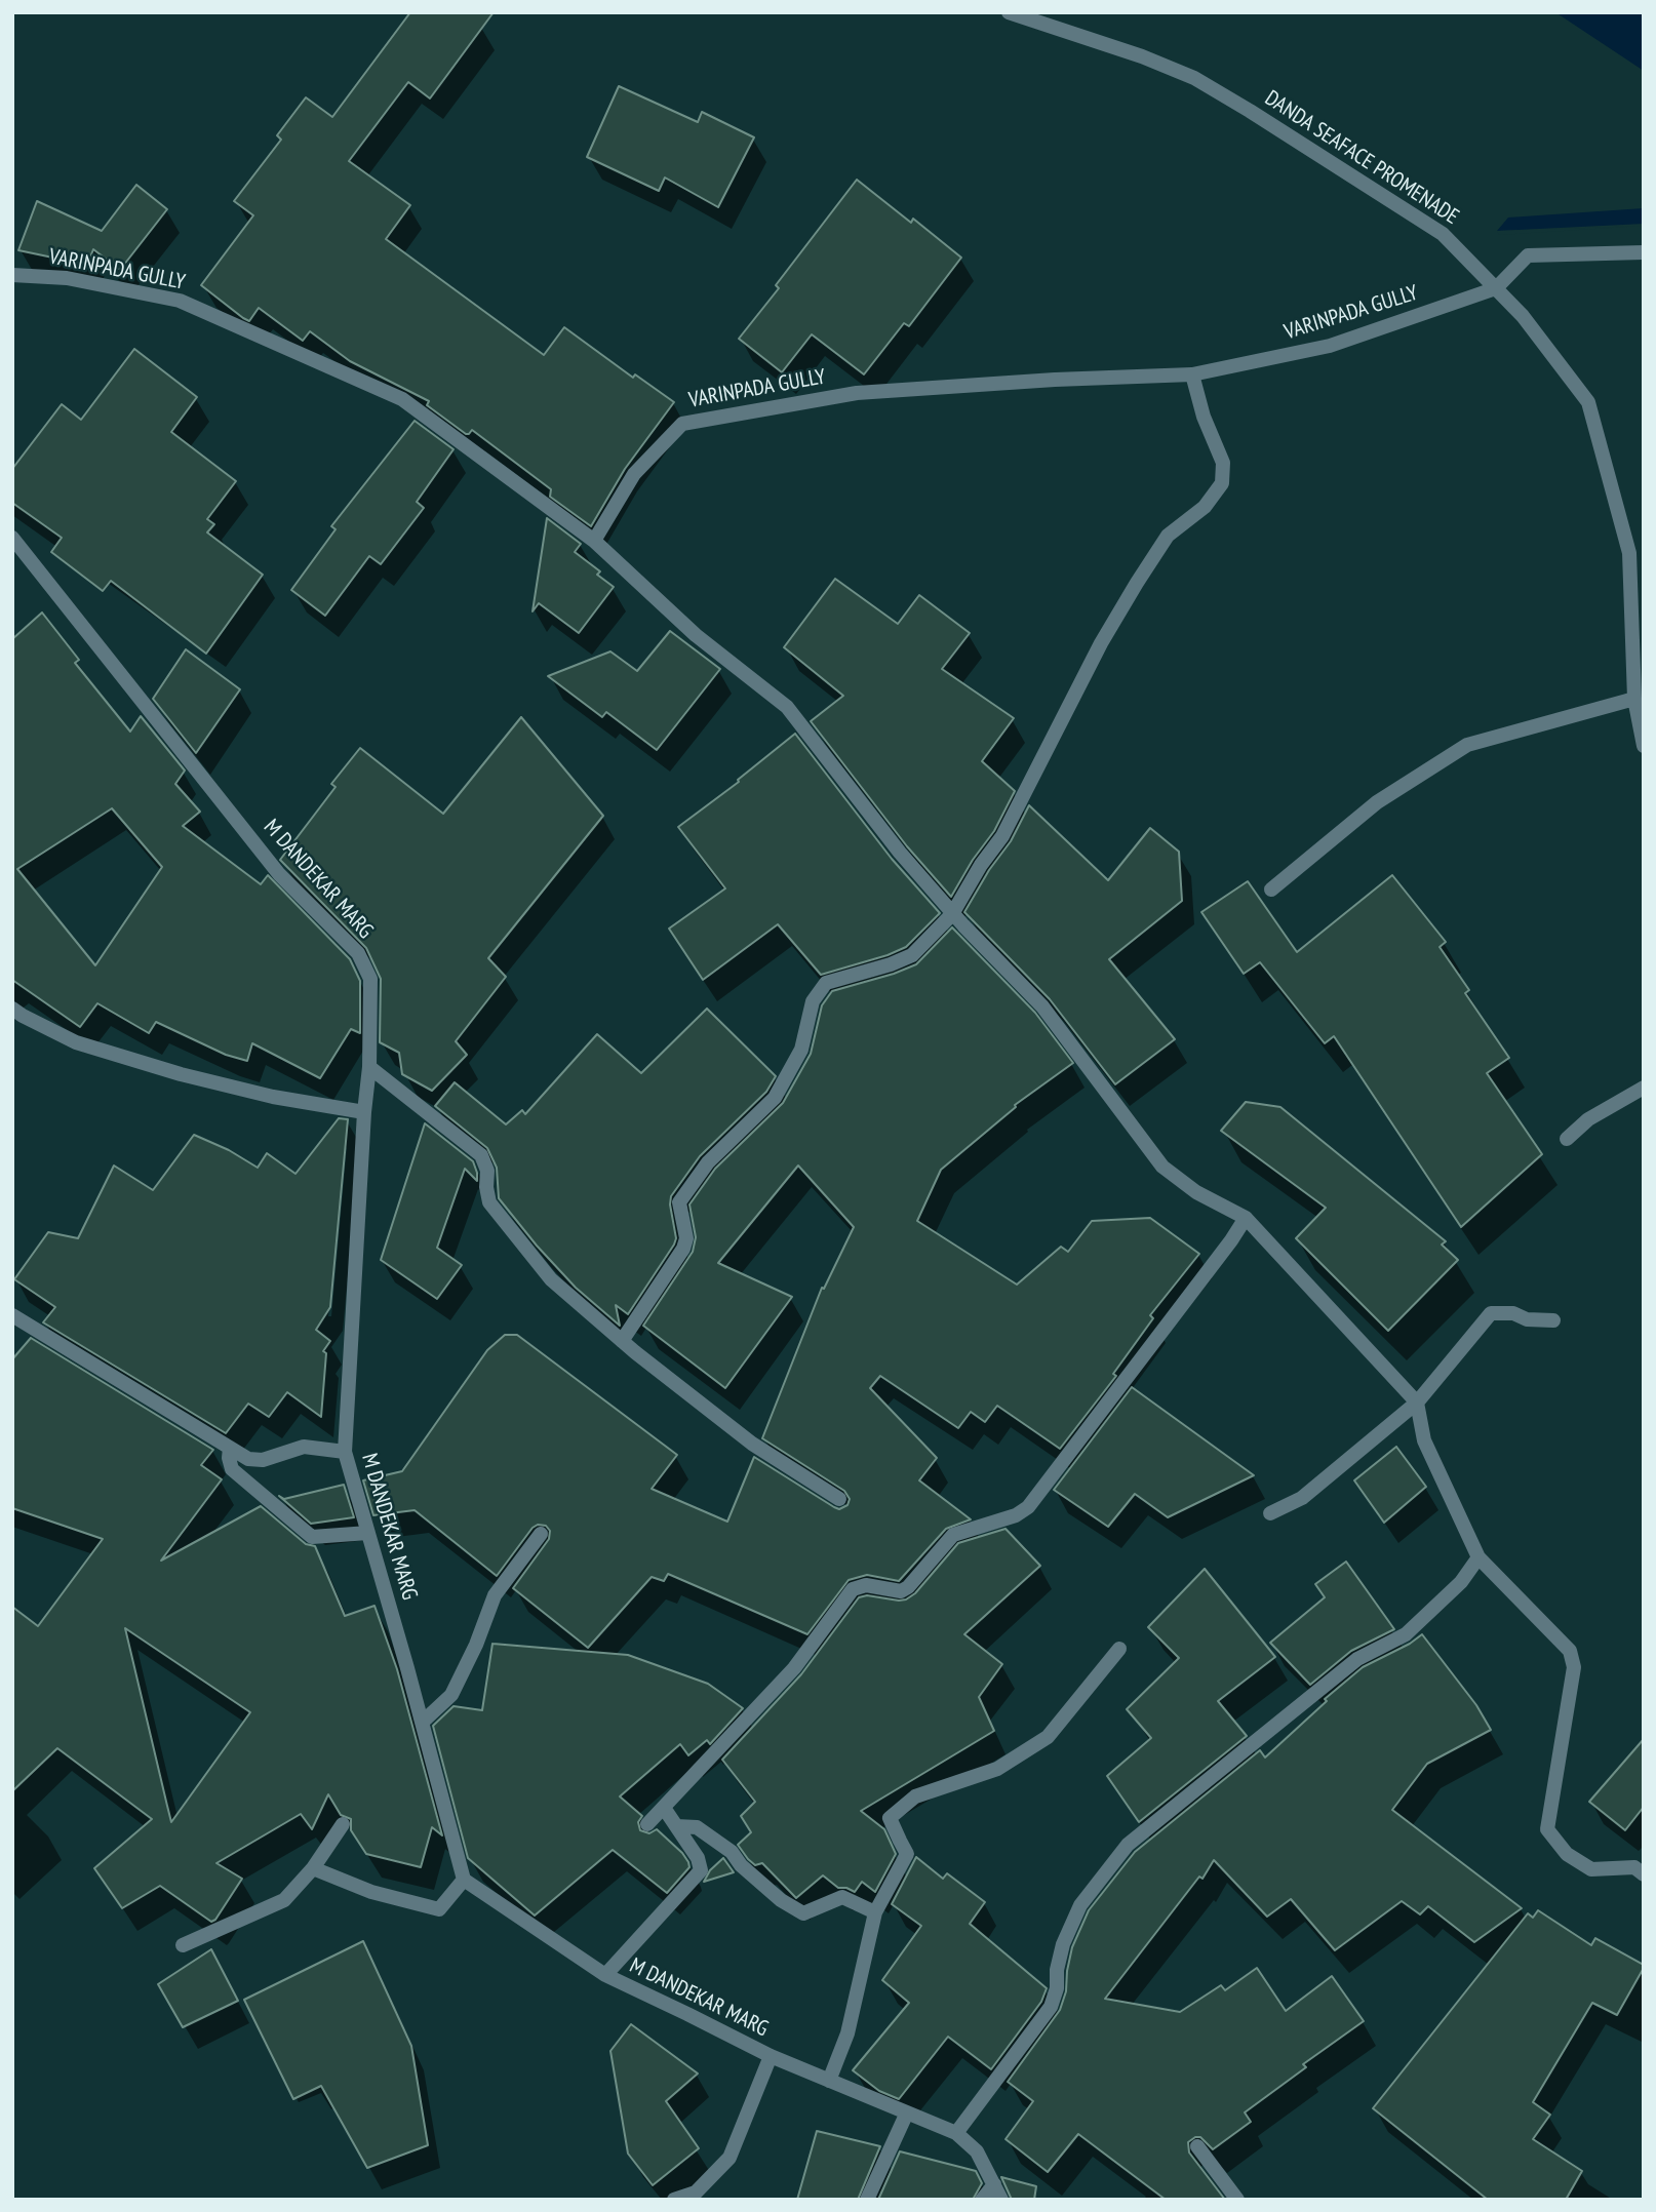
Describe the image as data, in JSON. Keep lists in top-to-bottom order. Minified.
{"streets":{"street":["DANDA SEAFACE PROMENADE","VARINPADA GULLY","M DANDEKAR MARG"]},"crossings":[["DANDA SEAFACE PROMENADE","VARINPADA GULLY"]]}
